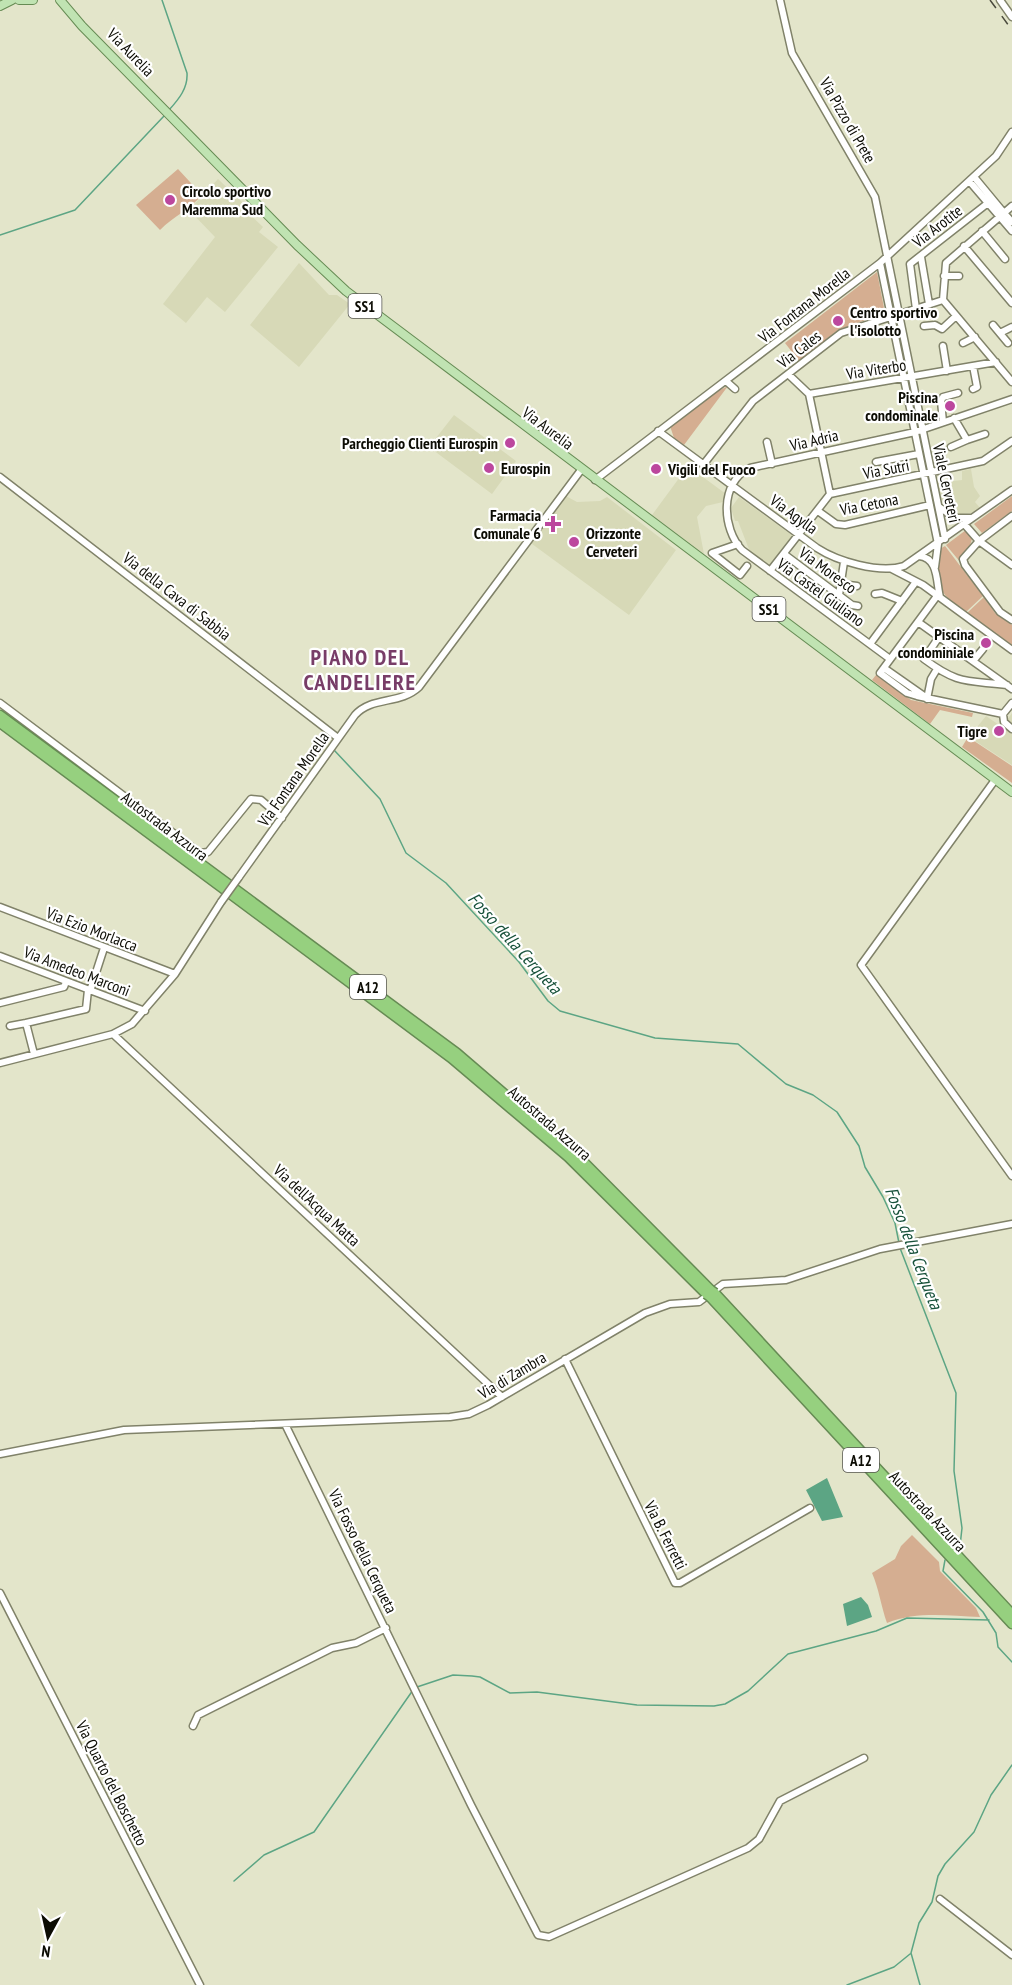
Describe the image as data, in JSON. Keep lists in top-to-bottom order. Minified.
{"streets":{"highway":["Autostrada Azzurra","A12"],"main road":["Via Aurelia","SS1"],"street":["Via Pizzo di Prete","Via Arotite","Via Fontana Morella","Via Cales","Via Viterbo","Via Adria","Via Sutri","Viale Cerveteri","Via Cetona","Via Agylla","Via Moresco","Via Castel Giuliano","Via della Cava di Sabbia","Via Ezio Morlacca","Via Amedeo Marconi","Via dell'Acqua Matta","Via di Zambra","Via B. Ferretti","Via Fosso della Cerqueta","Via Quarto del Boschetto"]},"crossings":[["Via Aurelia","Via Fontana Morella"],["Via Pizzo di Prete","Via Fontana Morella"],["Via Pizzo di Prete","Viale Cerveteri"],["Via Arotite","Via Cales"],["Via Fontana Morella","Viale Cerveteri"],["Via Fontana Morella","Via Agylla"],["Via Fontana Morella","Via della Cava di Sabbia"],["Via Fontana Morella","Via Ezio Morlacca"],["Via Fontana Morella","Via Amedeo Marconi"],["Via Fontana Morella","Via dell'Acqua Matta"],["Via Cales","Viale Cerveteri"],["Via Cales","Via Agylla"],["Via Viterbo","Viale Cerveteri"],["Via Adria","Viale Cerveteri"],["Via Adria","Via Agylla"],["Via Sutri","Viale Cerveteri"],["Viale Cerveteri","Via Cetona"],["Via dell'Acqua Matta","Via di Zambra"],["Via di Zambra","Via B. Ferretti"],["Via di Zambra","Via Fosso della Cerqueta"]],"districts":["PIANO DEL CANDELIERE"],"water":["Fosso della Cerqueta"],"places":{"other":["Circolo sportivo Maremma Sud","Centro sportivo l'isolotto","Piscina condominale","Parcheggio Clienti Eurospin","Eurospin","Vigili del Fuoco","Orizzonte Cerveteri","Piscina condominiale","Tigre"],"health":["Farmacia Comunale 6"]},"north":"bottom"}
